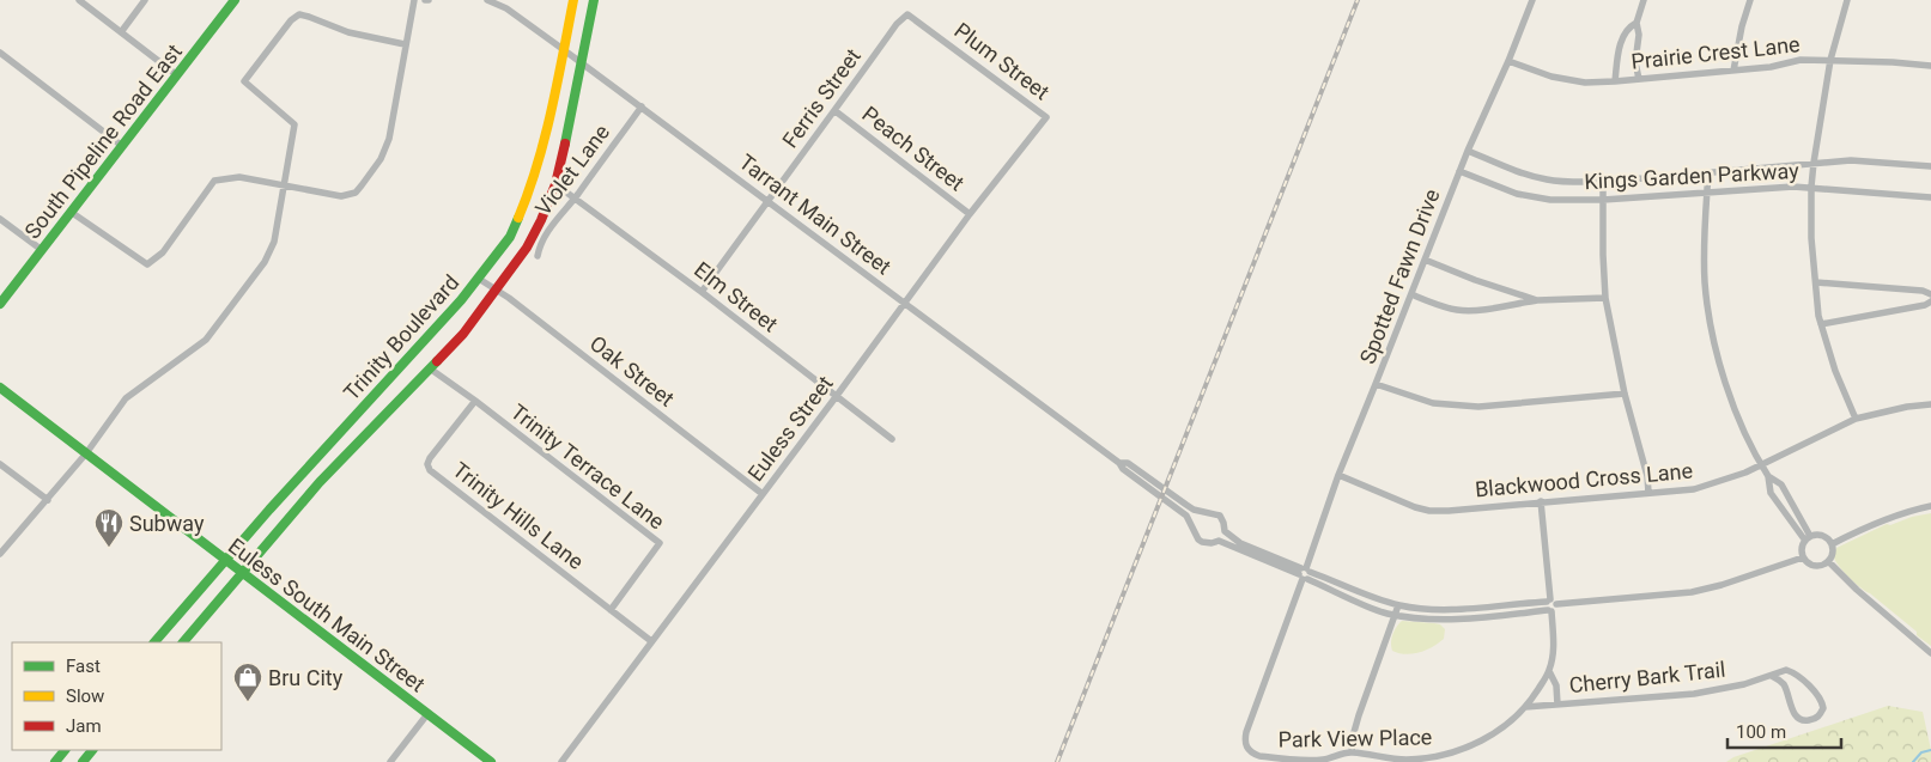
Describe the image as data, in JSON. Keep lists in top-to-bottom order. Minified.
{"streets":{"main road":["South Pipeline Road East","Trinity Boulevard","Euless South Main Street"],"street":["Prairie Crest Lane","Plum Street","Ferris Street","Peach Street","Violet Lane","Kings Garden Parkway","Tarrant Main Street","Spotted Fawn Drive","Elm Street","Oak Street","Euless Street","Trinity Terrace Lane","Blackwood Cross Lane","Trinity Hills Lane","Cherry Bark Trail","Park View Place"]},"crossings":[["Prairie Crest Lane","Spotted Fawn Drive"],["Plum Street","Ferris Street"],["Plum Street","Euless Street"],["Ferris Street","Peach Street"],["Ferris Street","Tarrant Main Street"],["Ferris Street","Elm Street"],["Peach Street","Euless Street"],["Violet Lane","Tarrant Main Street"],["Violet Lane","Elm Street"],["Kings Garden Parkway","Spotted Fawn Drive"],["Tarrant Main Street","Trinity Boulevard"],["Tarrant Main Street","Euless Street"],["Spotted Fawn Drive","Blackwood Cross Lane"],["Spotted Fawn Drive","Park View Place"],["Elm Street","Trinity Boulevard"],["Elm Street","Euless Street"],["Trinity Boulevard","Oak Street"],["Trinity Boulevard","Trinity Terrace Lane"],["Trinity Boulevard","Euless South Main Street"],["Oak Street","Euless Street"],["Euless Street","Trinity Hills Lane"],["Trinity Terrace Lane","Trinity Hills Lane"],["Blackwood Cross Lane","Park View Place"],["Cherry Bark Trail","Park View Place"]],"places":{"restaurant":["Subway"],"shop":["Bru City"]},"legend":["Fast","Slow","Jam"],"scale_bar":"100 m"}
